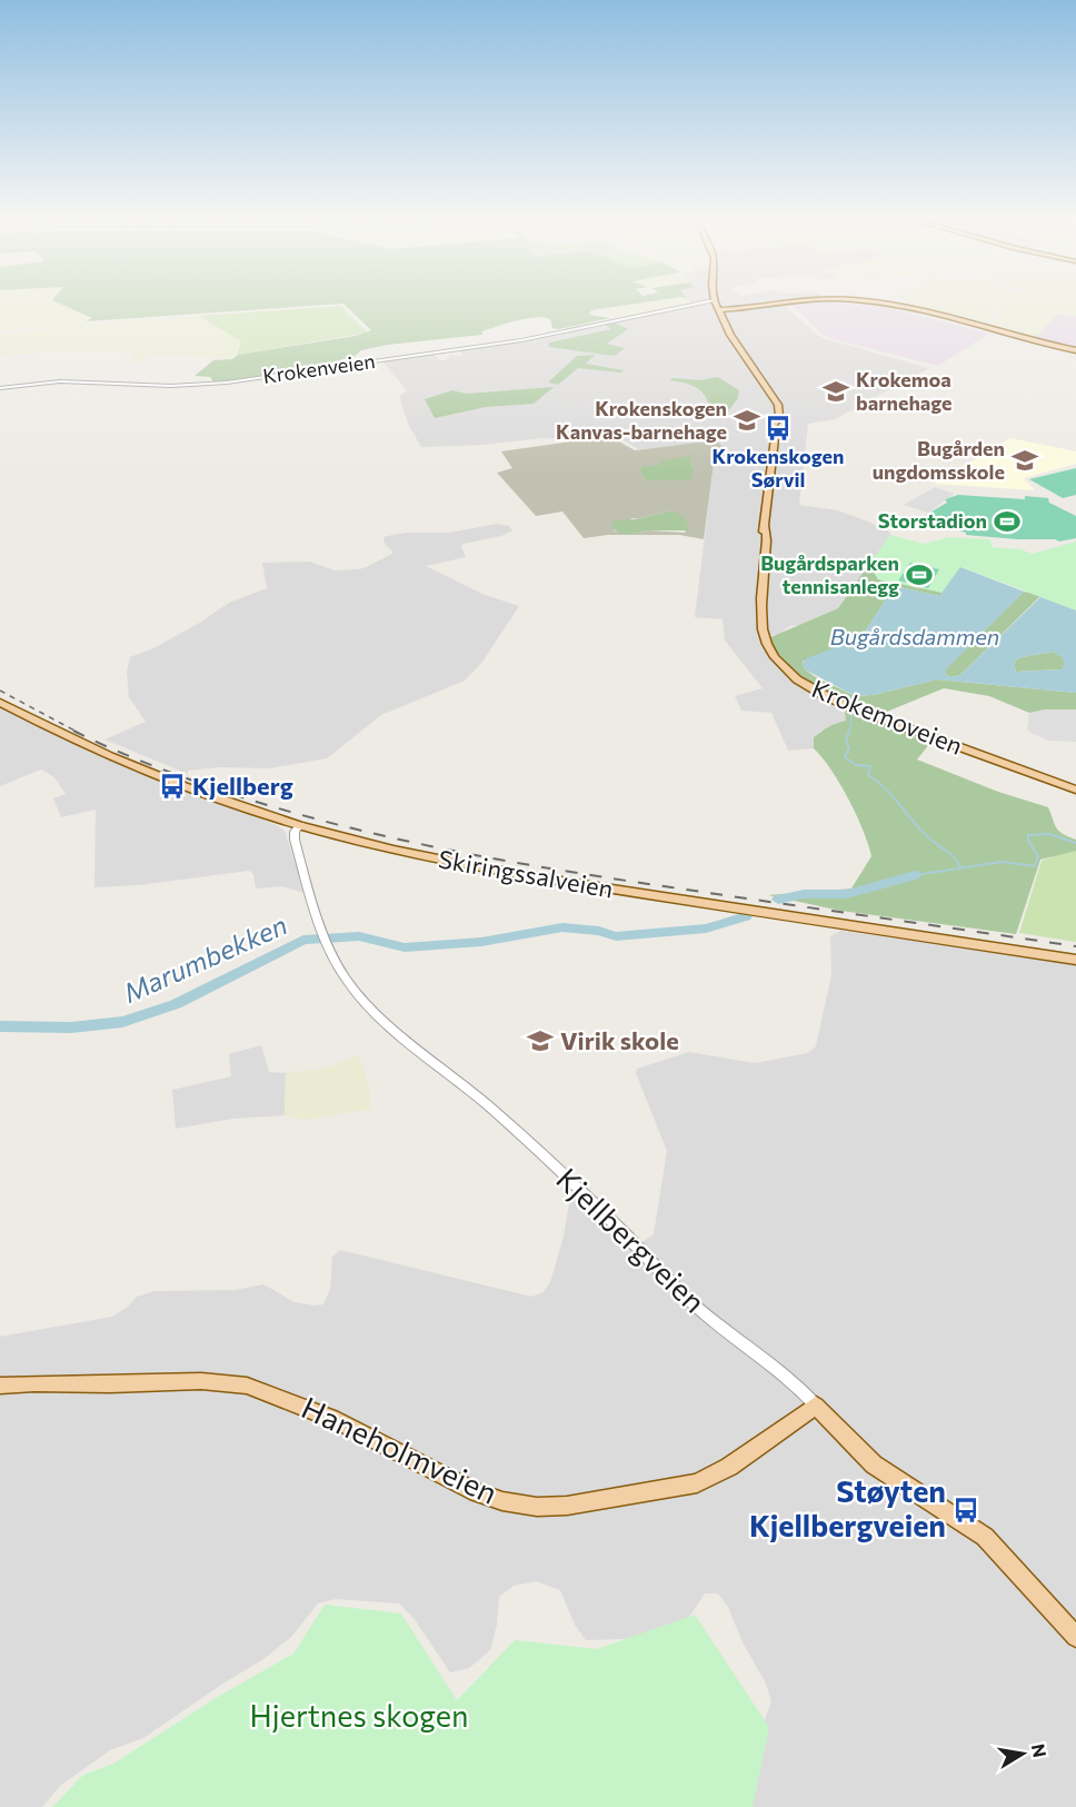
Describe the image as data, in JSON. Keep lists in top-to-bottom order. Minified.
{"streets":{"main road":["Krokemoveien","Skiringssalveien","Kjellbergveien","Haneholmveien"],"street":["Krokenveien"]},"crossings":[["Skiringssalveien","Kjellbergveien"],["Kjellbergveien","Haneholmveien"]],"water":["Bugårdsdammen","Marumbekken"],"parks":["Hjertnes skogen"],"places":{"school or university":["Krokemoa barnehage","Krokenskogen Kanvas-barnehage","Bugården ungdomsskole","Virik skole"],"bus stop":["Krokenskogen Sørvil","Kjellberg","Støyten Kjellbergveien"],"sports":["Storstadion","Bugårdsparken tennisanlegg"]},"north":"right"}
